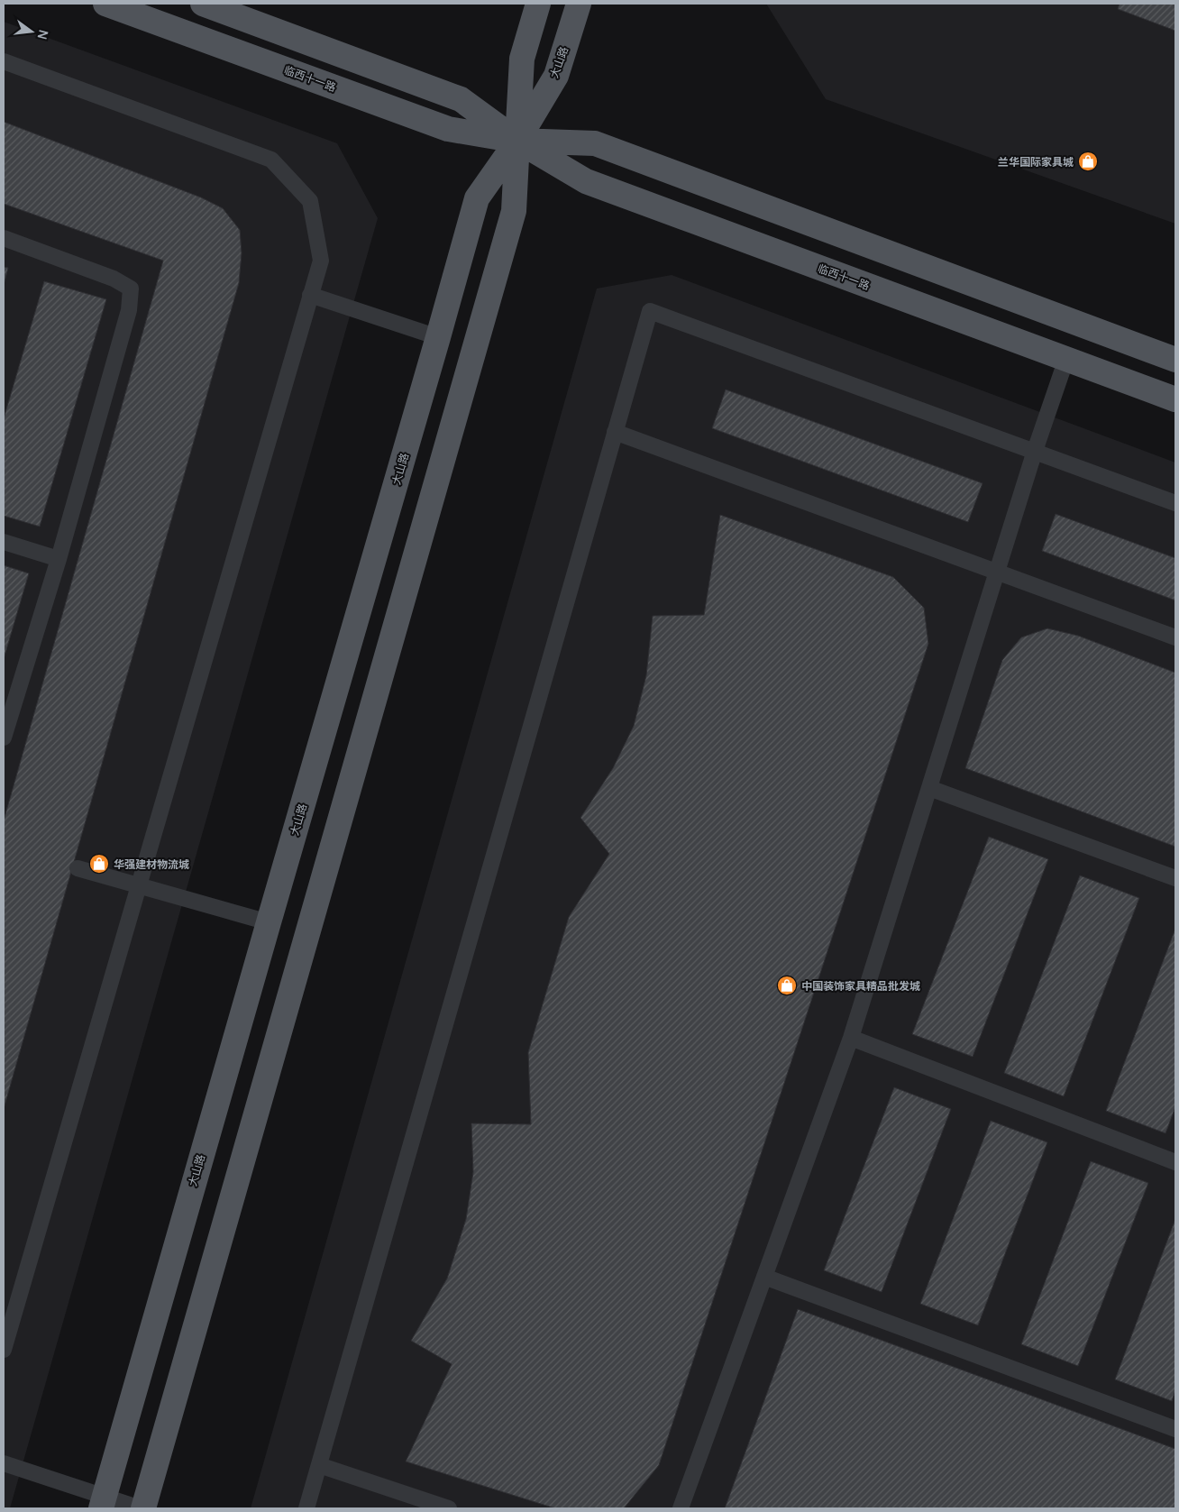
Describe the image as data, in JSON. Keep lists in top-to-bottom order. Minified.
{"streets":{"main road":["大山路","临西十一路"]},"crossings":[["大山路","临西十一路"]],"places":{"shop":["兰华国际家具城","华强建材物流城","中国装饰家具精品批发城"]},"north":"right"}
